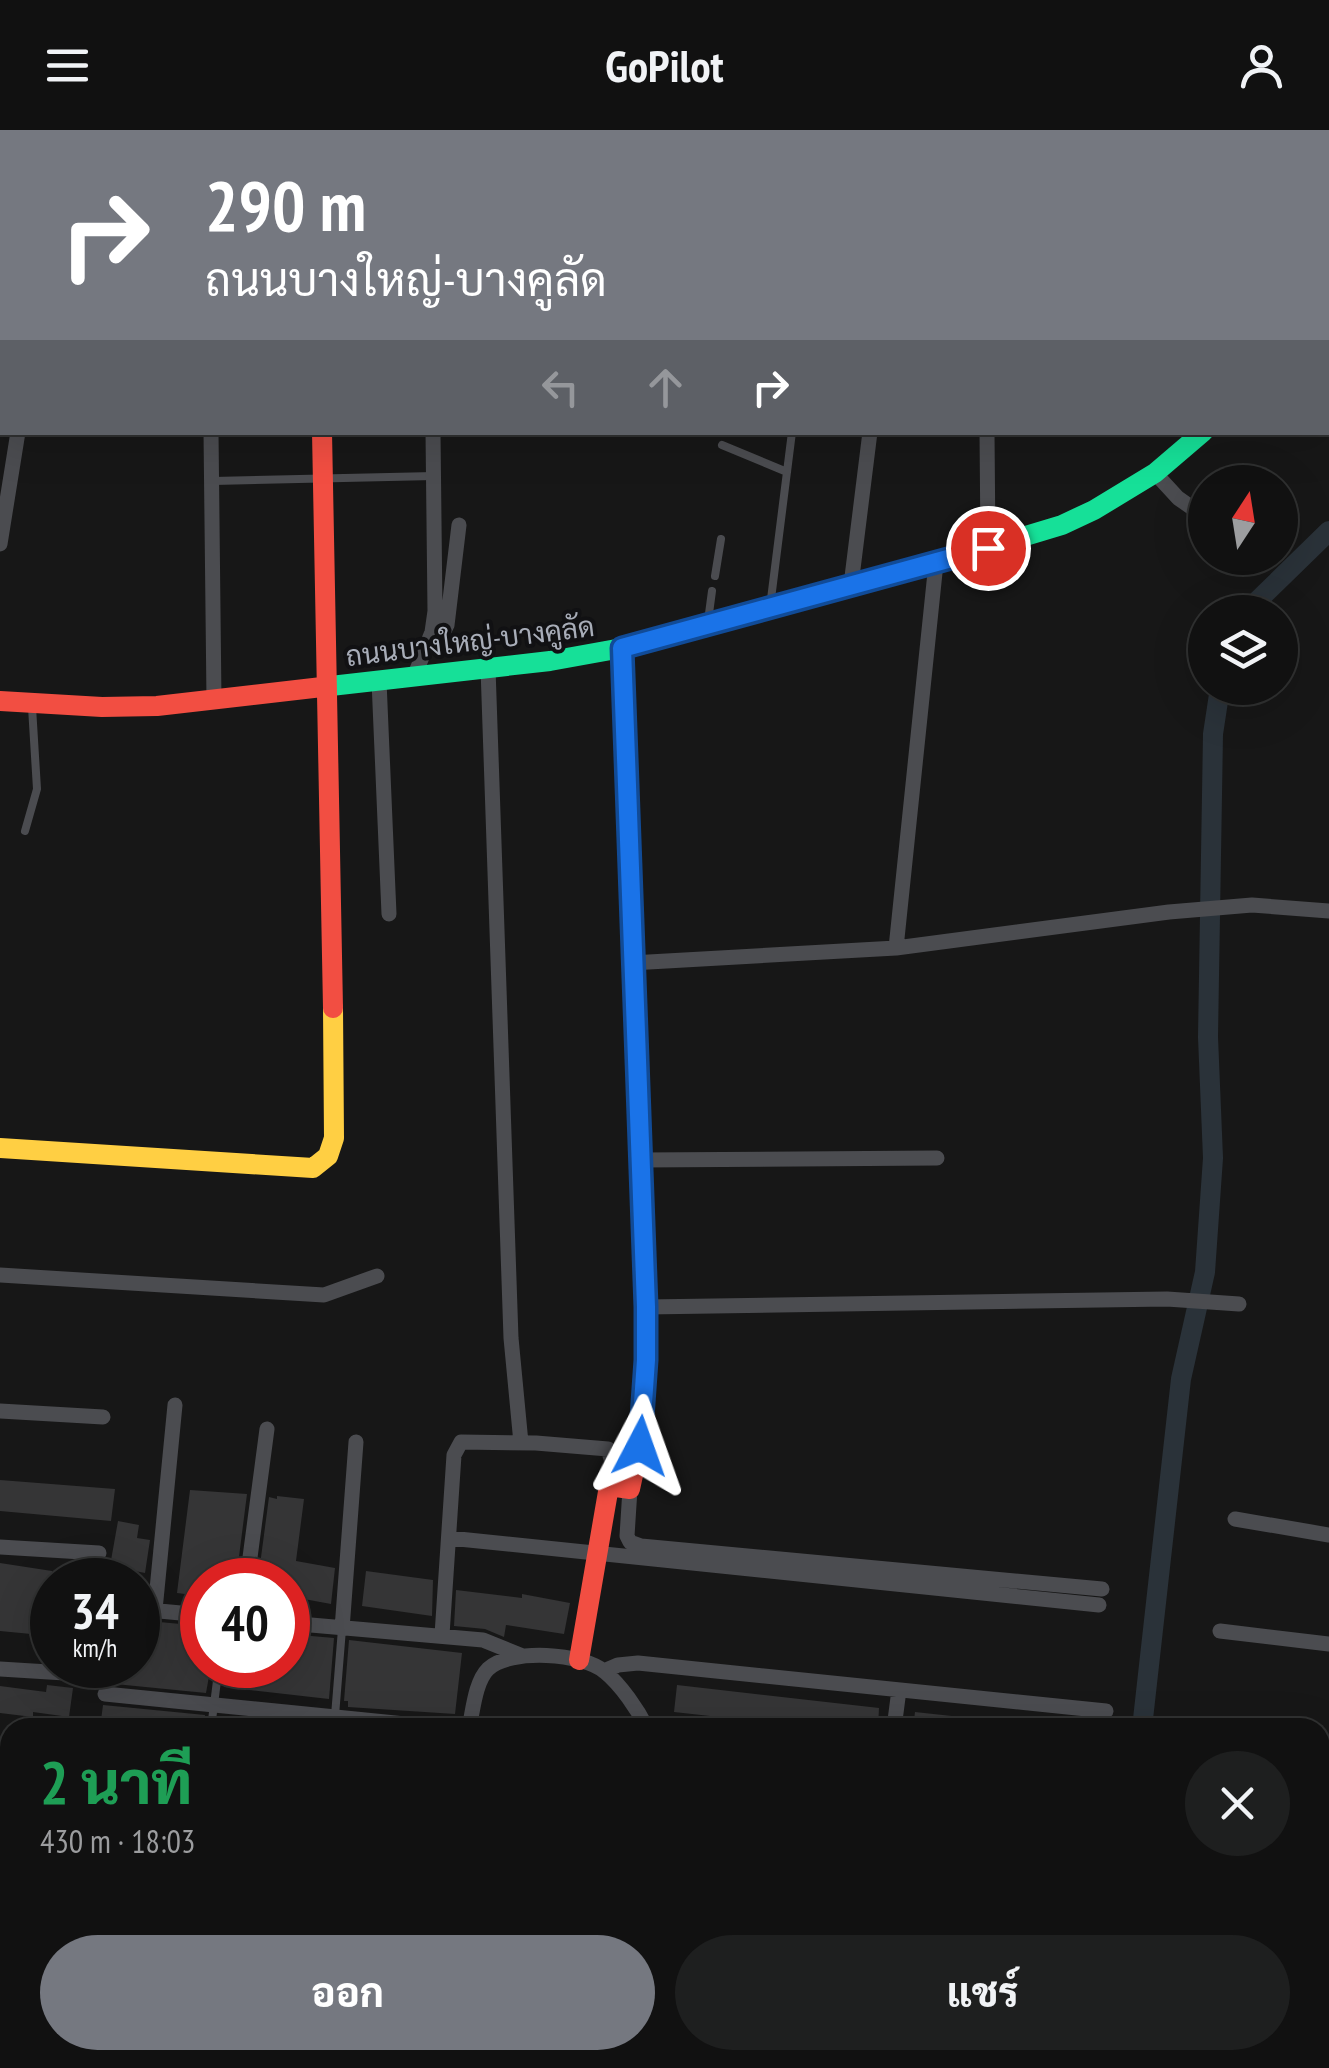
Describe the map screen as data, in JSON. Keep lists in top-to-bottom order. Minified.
{"streets":{"street":["ถนนบางใหญ่-บางคูลัด"]},"north":"top","page":{"header":"GoPilot","turn":["290 m","ถนนบางใหญ่-บางคูลัด"],"speed":"34 km/h","limit":"40","heading":["2 นาที","430 m · 18:03"],"buttons":["ออก","แชร์"]}}
